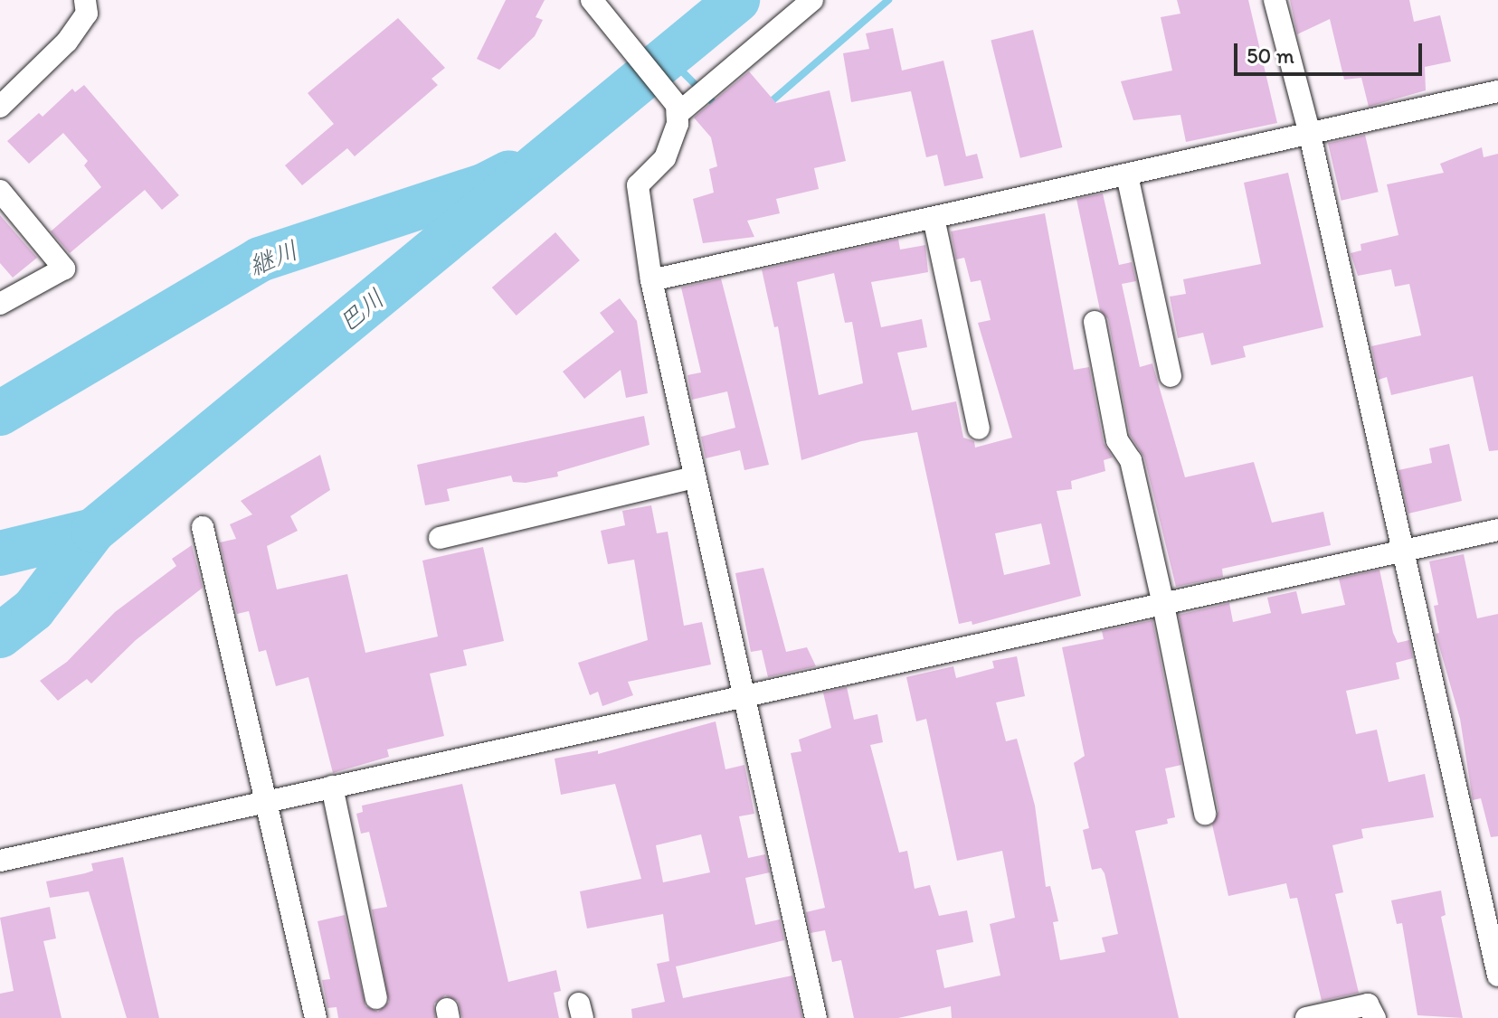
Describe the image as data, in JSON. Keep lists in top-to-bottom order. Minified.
{"water":["継川","巴川"],"scale_bar":"50 m"}
